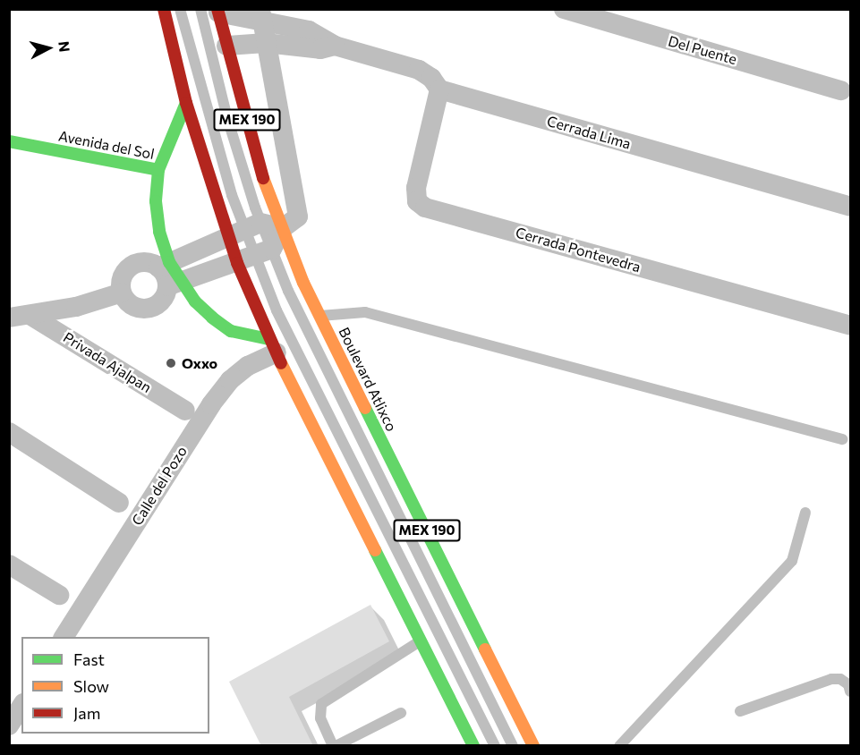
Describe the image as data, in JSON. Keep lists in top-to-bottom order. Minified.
{"streets":{"main road":["MEX 190","Avenida del Sol","Boulevard Atlixco"],"street":["Del Puente","Cerrada Lima","Cerrada Pontevedra","Privada Ajalpan","Calle del Pozo"]},"crossings":[["MEX 190","Avenida del Sol"],["MEX 190","Calle del Pozo"],["Cerrada Lima","Cerrada Pontevedra"],["Cerrada Lima","Boulevard Atlixco"]],"places":["Oxxo"],"legend":["Fast","Slow","Jam"],"north":"right"}
